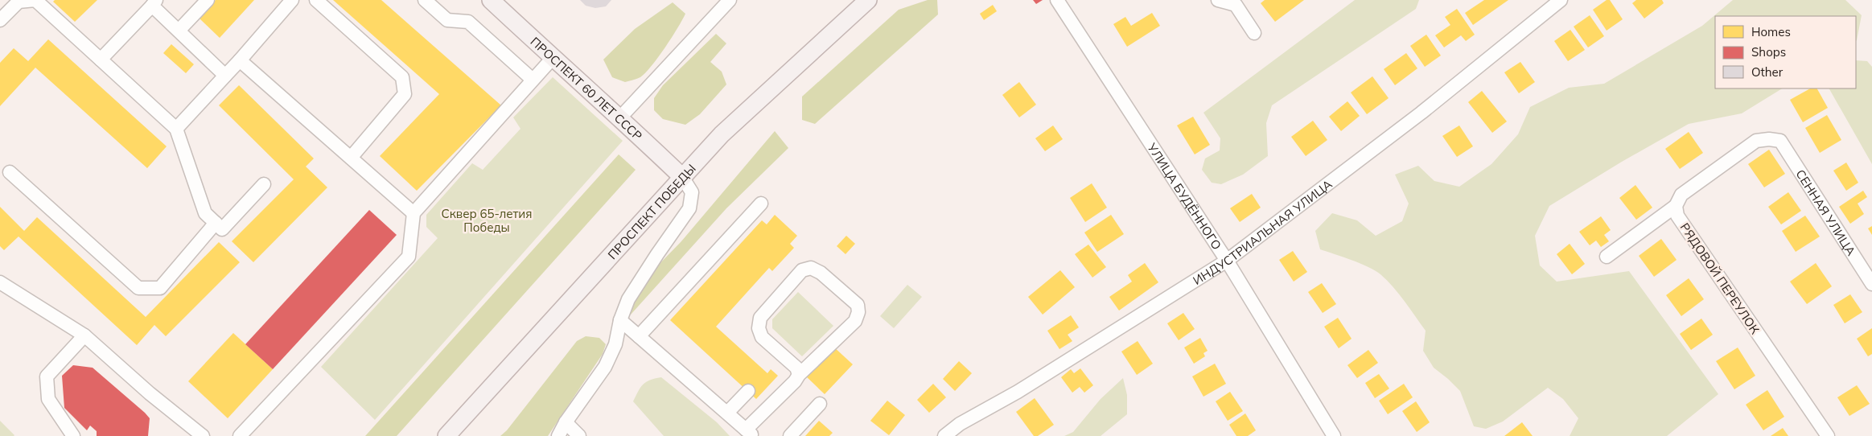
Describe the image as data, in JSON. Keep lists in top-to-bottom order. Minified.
{"streets":{"main road":["ПРОСПЕКТ 60 ЛЕТ СССР","ПРОСПЕКТ ПОБЕДЫ"],"street":["УЛИЦА БУДЁННОГО","СЕННАЯ УЛИЦА","ИНДУСТРИАЛЬНАЯ УЛИЦА","РЯДОВОЙ ПЕРЕУЛОК"]},"crossings":[["ПРОСПЕКТ 60 ЛЕТ СССР","ПРОСПЕКТ ПОБЕДЫ"],["УЛИЦА БУДЁННОГО","ИНДУСТРИАЛЬНАЯ УЛИЦА"],["СЕННАЯ УЛИЦА","РЯДОВОЙ ПЕРЕУЛОК"]],"parks":["Сквер 65-летия Победы"],"legend":["Homes","Shops","Other"]}
